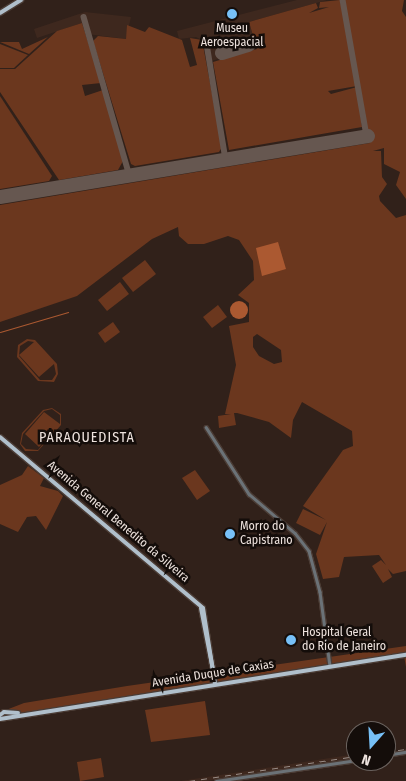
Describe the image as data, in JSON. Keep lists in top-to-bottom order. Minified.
{"streets":{"main road":["Avenida General Benedito da Silveira","Avenida Duque de Caxias"]},"crossings":[["Avenida General Benedito da Silveira","Avenida Duque de Caxias"]],"districts":["PARAQUEDISTA"],"places":["Museu Aeroespacial","Morro do Capistrano","Hospital Geral do Rio de Janeiro"],"north":"bottom"}
